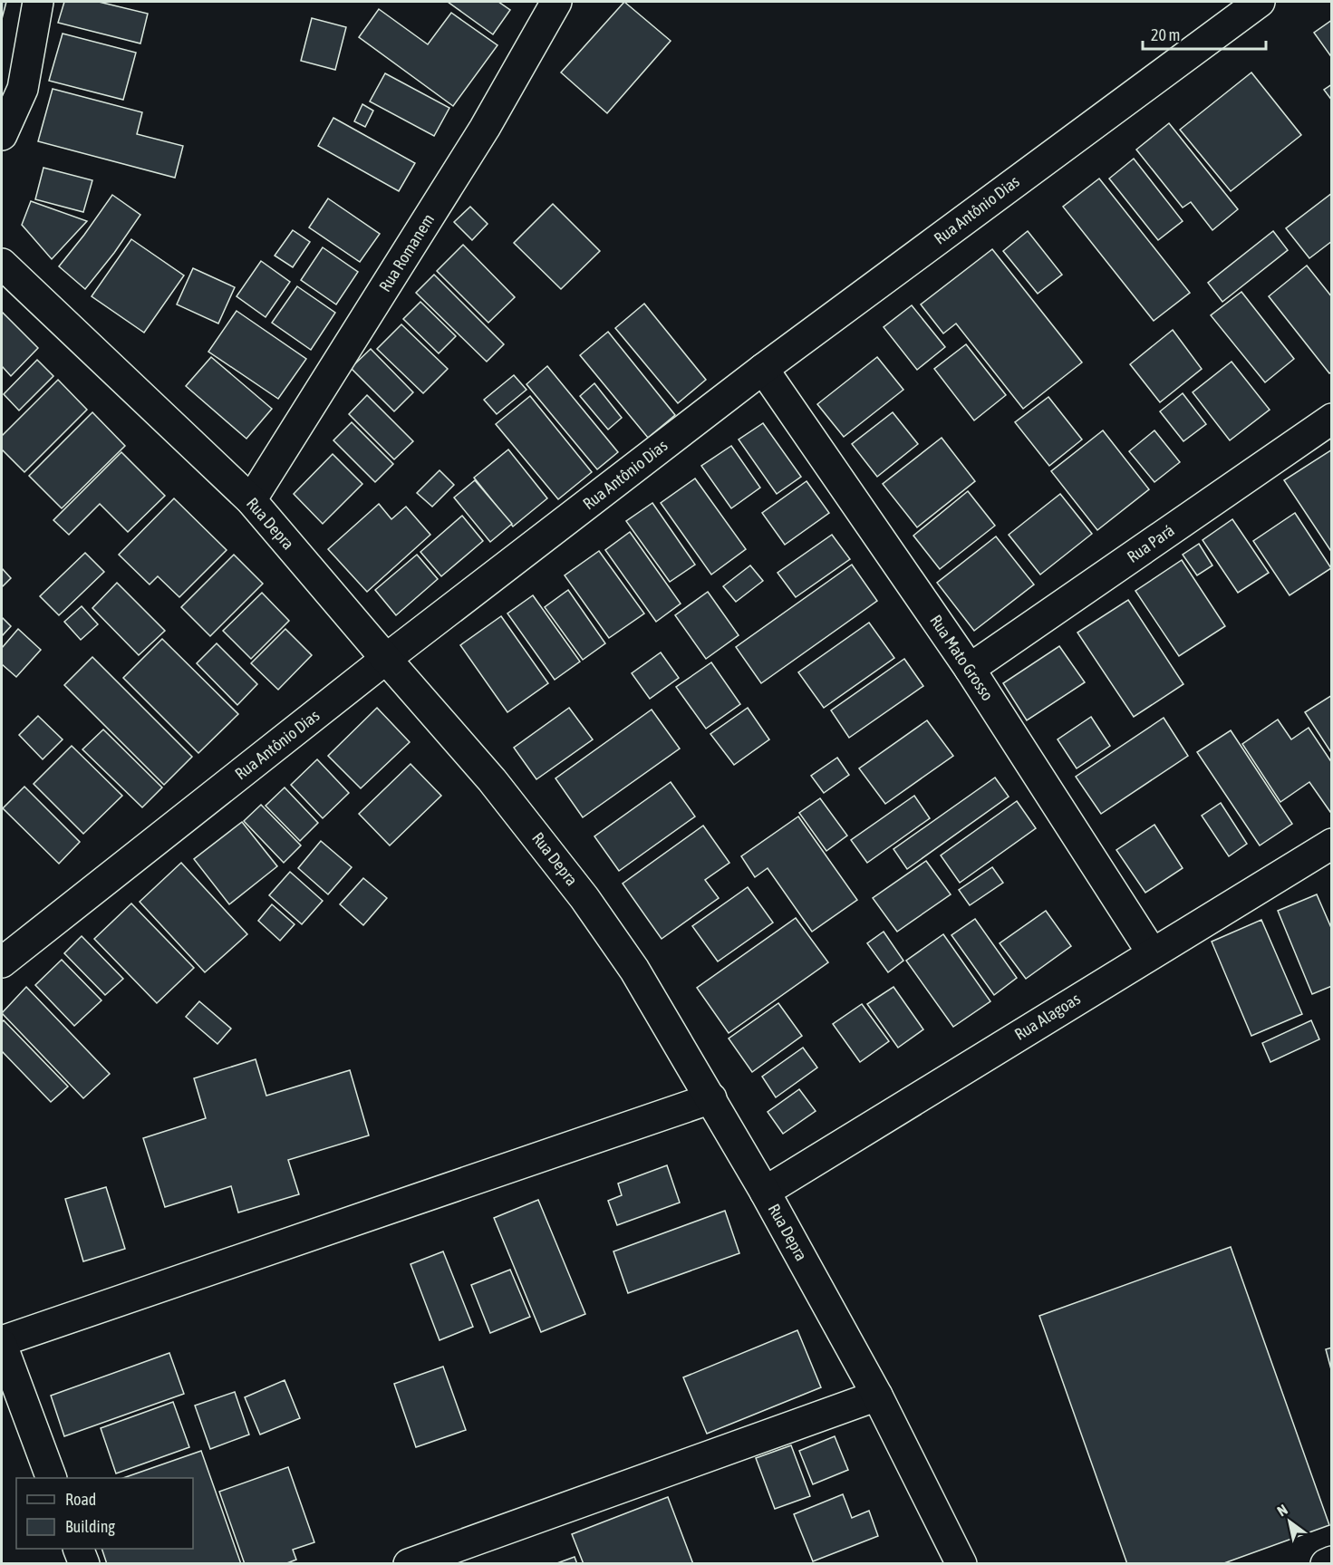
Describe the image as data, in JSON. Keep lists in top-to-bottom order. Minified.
{"streets":{"street":["Rua Antônio Dias","Rua Romanem","Rua Depra","Rua Pará","Rua Mato Grosso","Rua Alagoas"]},"crossings":[["Rua Antônio Dias","Rua Depra"],["Rua Antônio Dias","Rua Mato Grosso"],["Rua Romanem","Rua Depra"],["Rua Depra","Rua Alagoas"],["Rua Pará","Rua Mato Grosso"],["Rua Mato Grosso","Rua Alagoas"]],"legend":["Road","Building"],"scale_bar":"20 m","north":"top left"}
